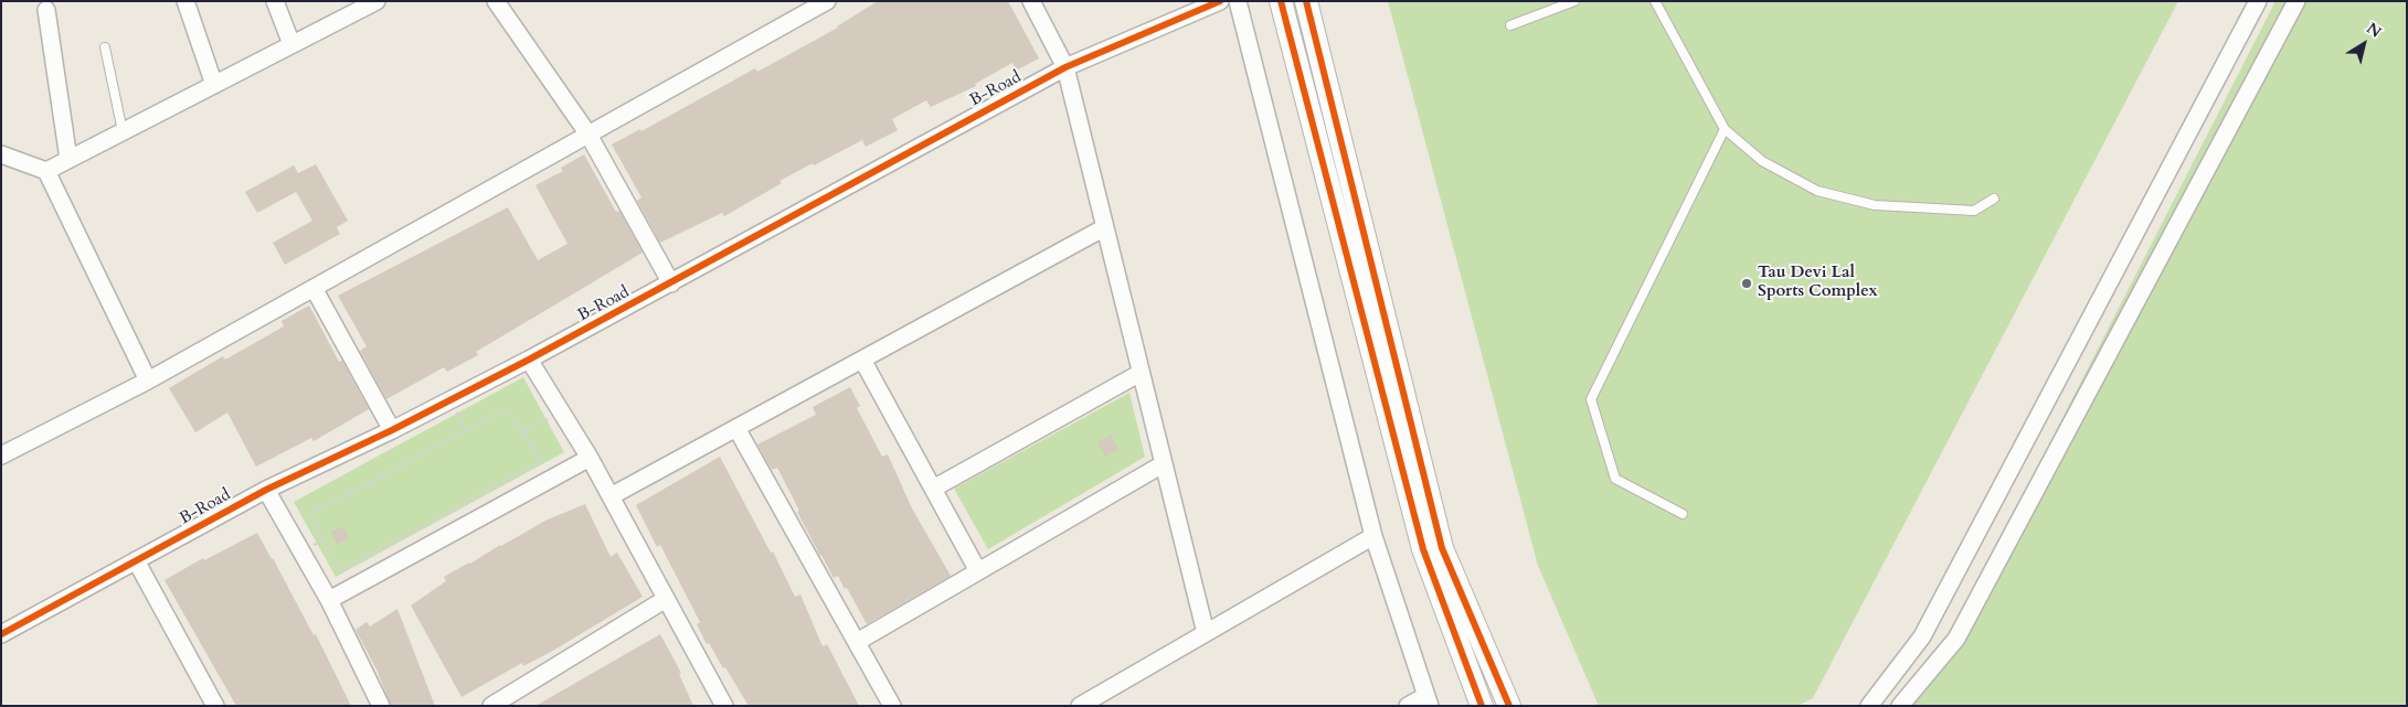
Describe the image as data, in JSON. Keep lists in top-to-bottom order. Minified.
{"streets":{"street":["B-Road"]},"places":["Tau Devi Lal Sports Complex"],"north":"top right"}
